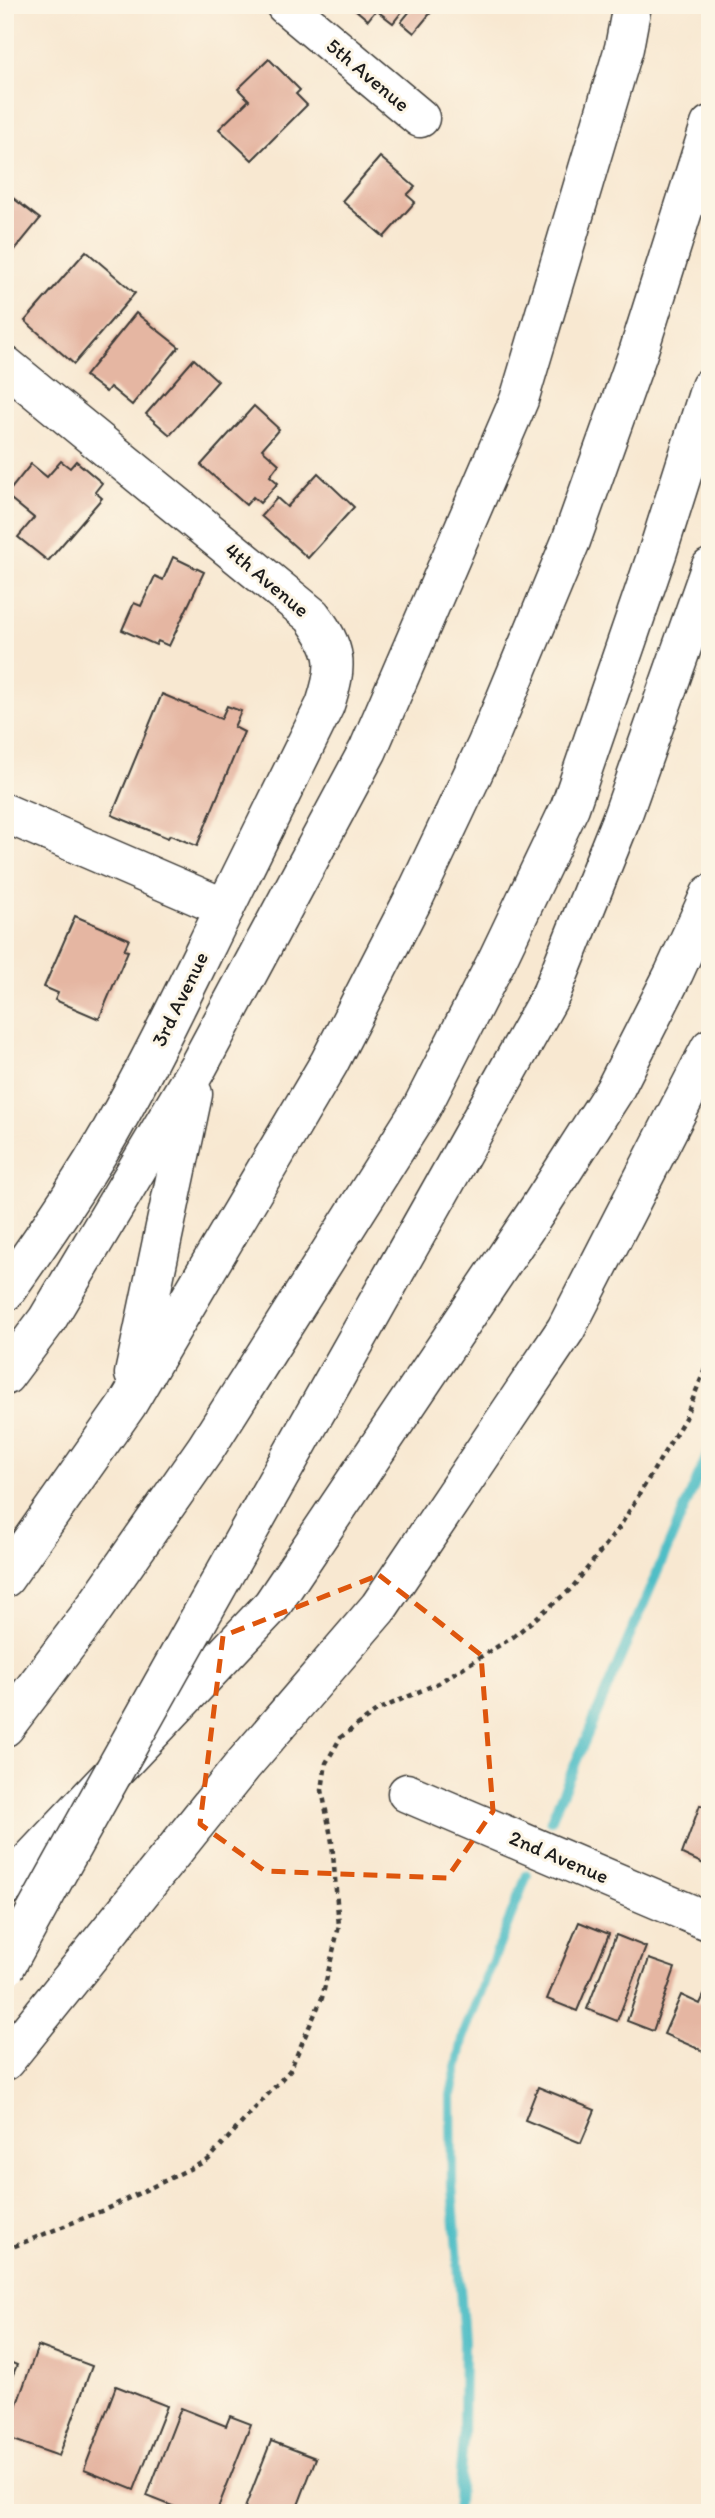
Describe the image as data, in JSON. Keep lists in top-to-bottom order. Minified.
{"streets":{"main road":["5th Avenue","4th Avenue","3rd Avenue","2nd Avenue"]},"crossings":[["4th Avenue","3rd Avenue"]]}
